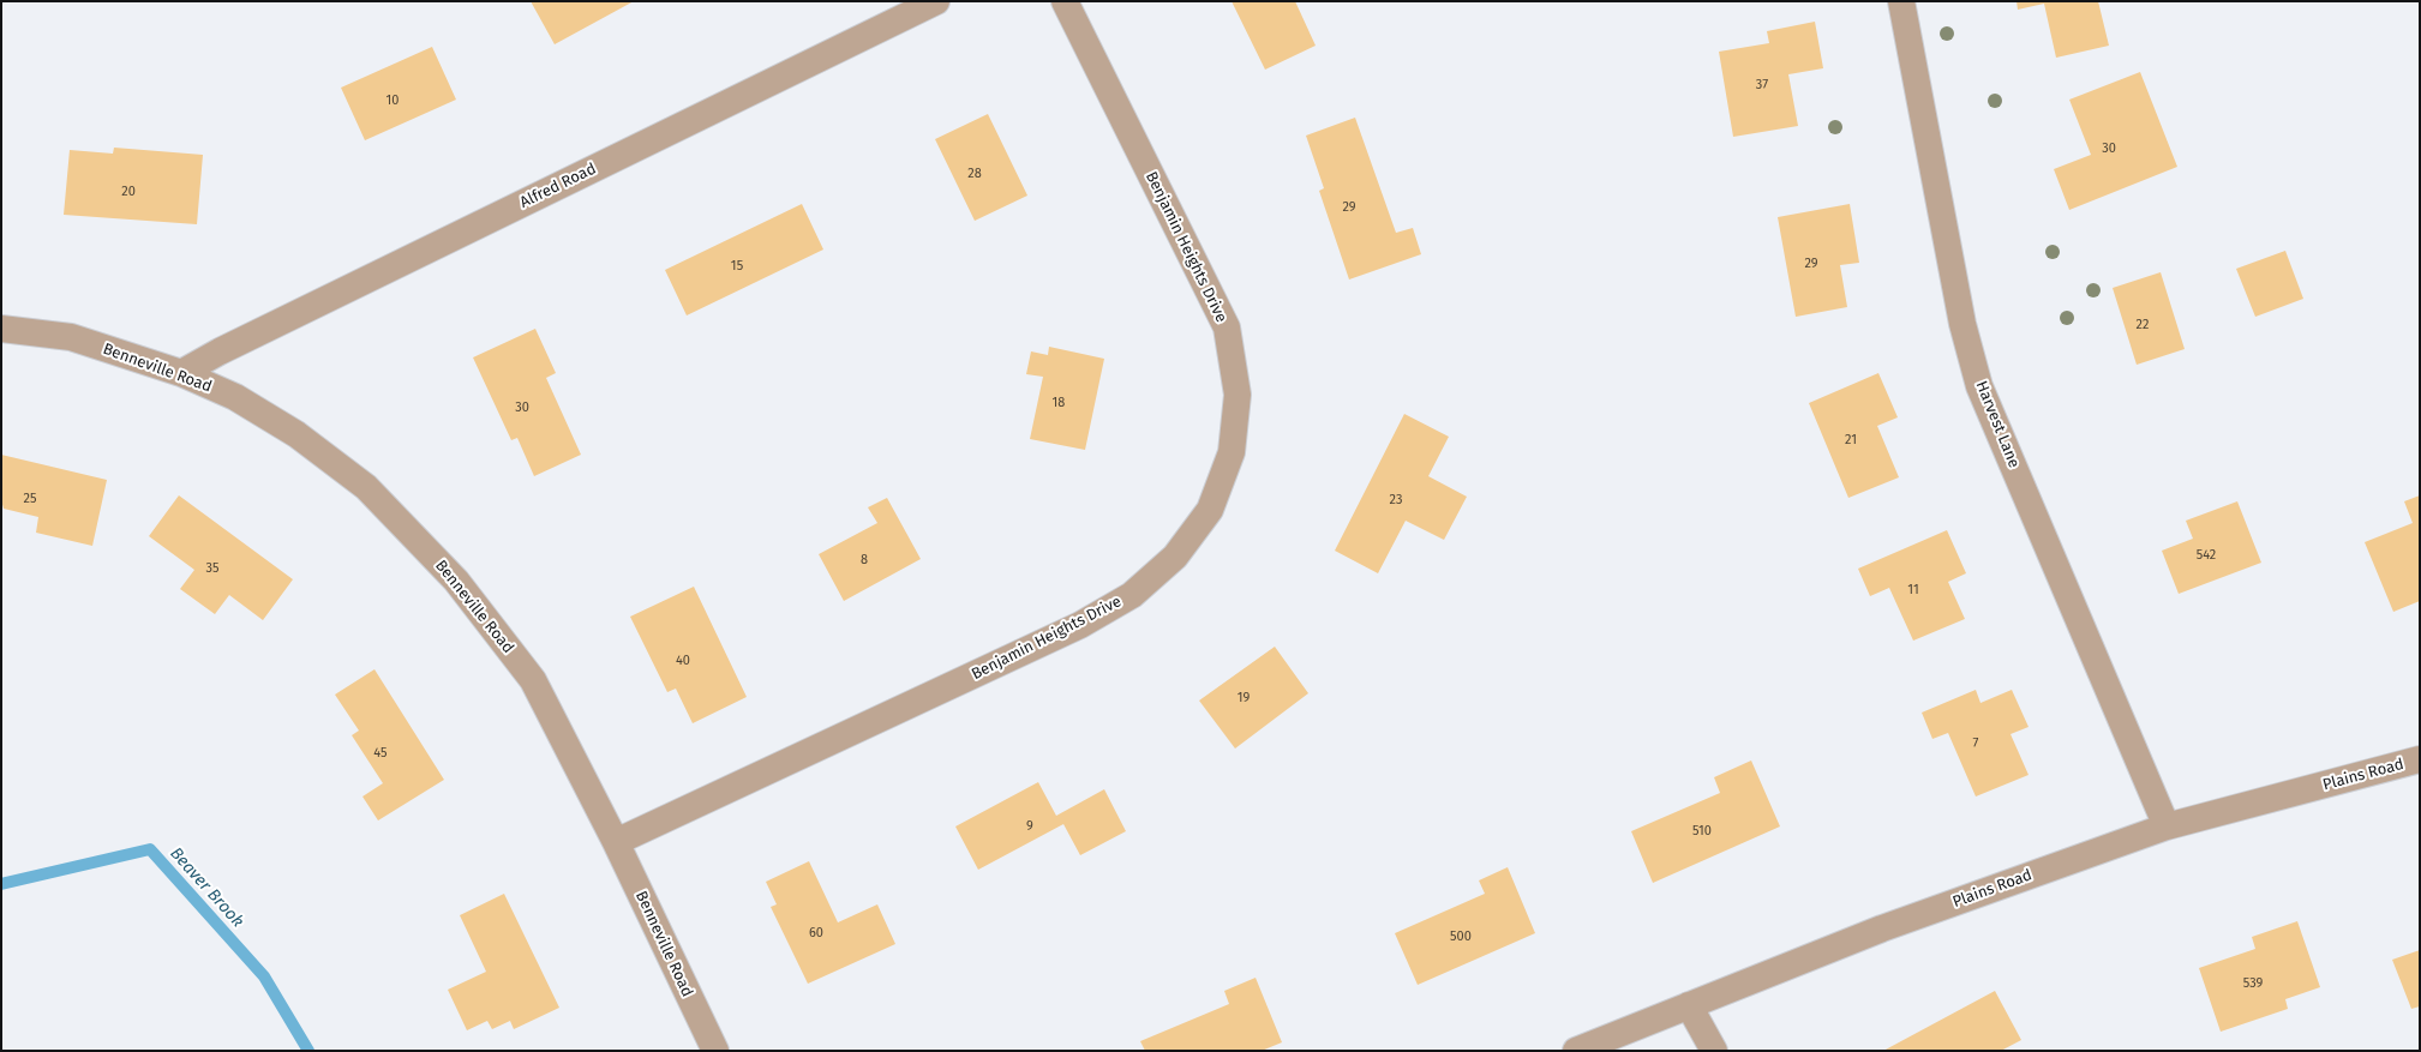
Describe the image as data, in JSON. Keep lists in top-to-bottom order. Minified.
{"streets":{"street":["Alfred Road","Benjamin Heights Drive","Benneville Road","Harvest Lane","Plains Road"]},"crossings":[["Alfred Road","Benneville Road"],["Benjamin Heights Drive","Benneville Road"],["Harvest Lane","Plains Road"]],"water":["Beaver Brook"],"house_numbers":["37","10","30","28","20","29","29","15","22","18","30","21","25","23","542","8","35","11","40","19","7","45","9","510","60","500","539"]}
